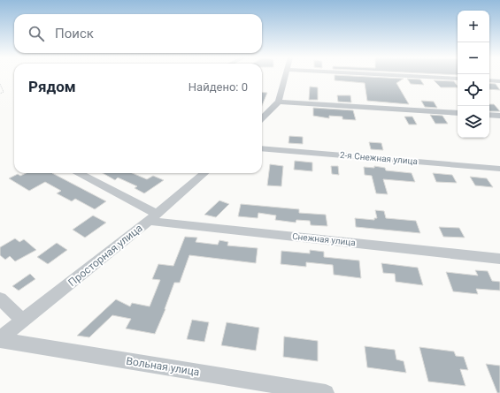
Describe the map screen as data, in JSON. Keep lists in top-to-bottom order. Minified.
{"streets":{"street":["2-я Снежная улица","Снежная улица","Просторная улица","Вольная улица"]},"crossings":[["Снежная улица","Просторная улица"],["Просторная улица","Вольная улица"]],"page":{"map_buttons":["+","−"],"search":"Поиск","heading":["Рядом","Найдено: 0"]}}
